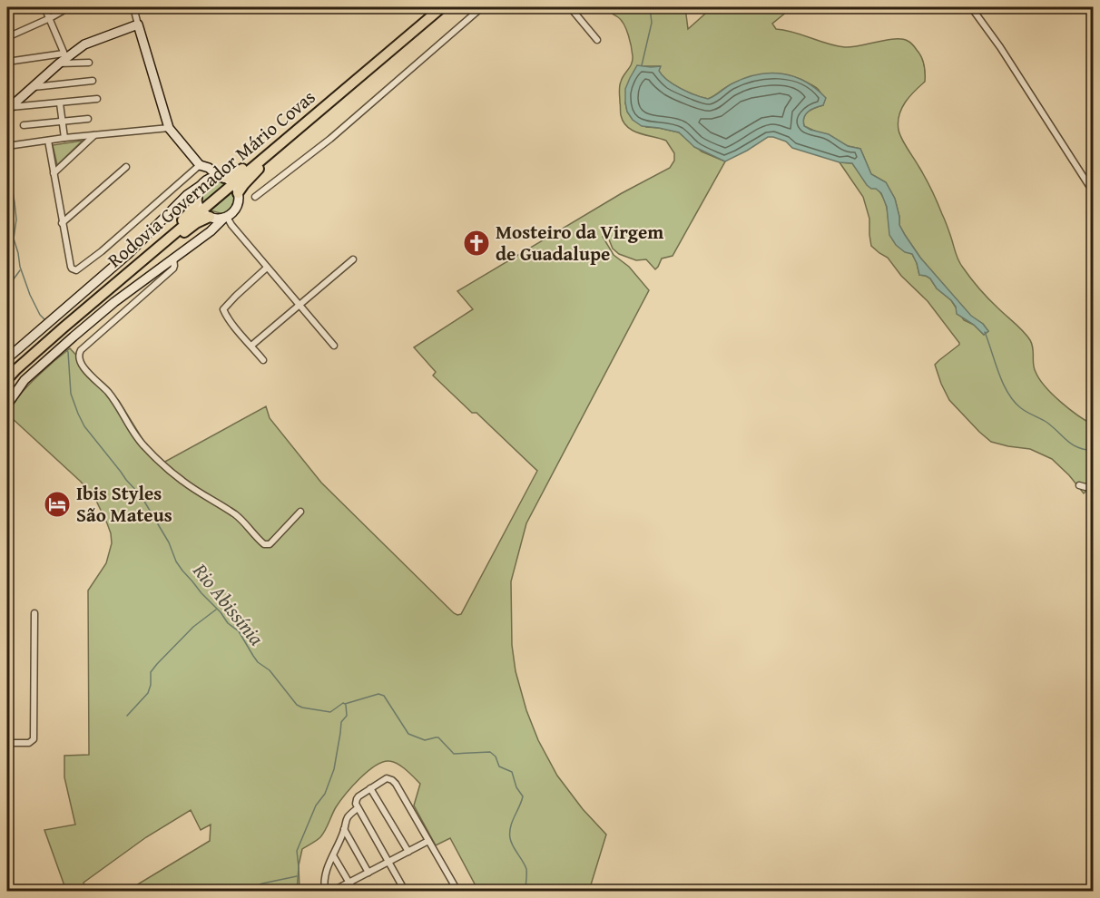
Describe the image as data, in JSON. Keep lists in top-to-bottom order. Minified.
{"streets":{"highway":["Rodovia Governador Mário Covas"]},"water":["Rio Abissínia"],"places":{"church":["Mosteiro da Virgem de Guadalupe"],"hotel":["Ibis Styles São Mateus"]}}
